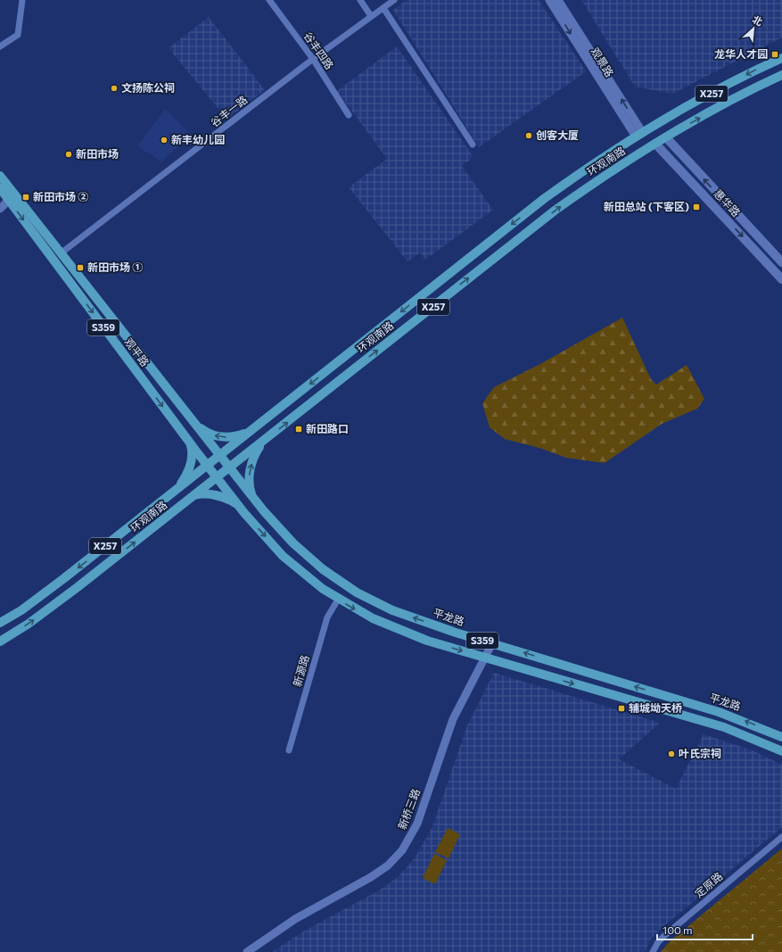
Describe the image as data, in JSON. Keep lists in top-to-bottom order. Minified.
{"streets":{"main road":["X257","环观南路","惠华路","S359","观平路","平龙路"],"street":["谷丰四路","观景路","谷丰一路","新源路","新桥三路","定原路"]},"crossings":[["谷丰四路","谷丰一路"],["观景路","环观南路"],["谷丰一路","观平路"],["环观南路","惠华路"],["环观南路","S359"],["环观南路","观平路"],["环观南路","平龙路"],["S359","观平路"],["S359","新源路"],["S359","新桥三路"],["观平路","平龙路"],["平龙路","新桥三路"]],"places":{"transit":["龙华人才园","新田市场 ②","新田总站 (下客区)","新田市场 ①","新田路口","辅城坳天桥"],"other":["文扬陈公祠","创客大厦","新丰幼儿园","新田市场","叶氏宗祠"]},"scale_bar":"100 m","north":"top right"}
